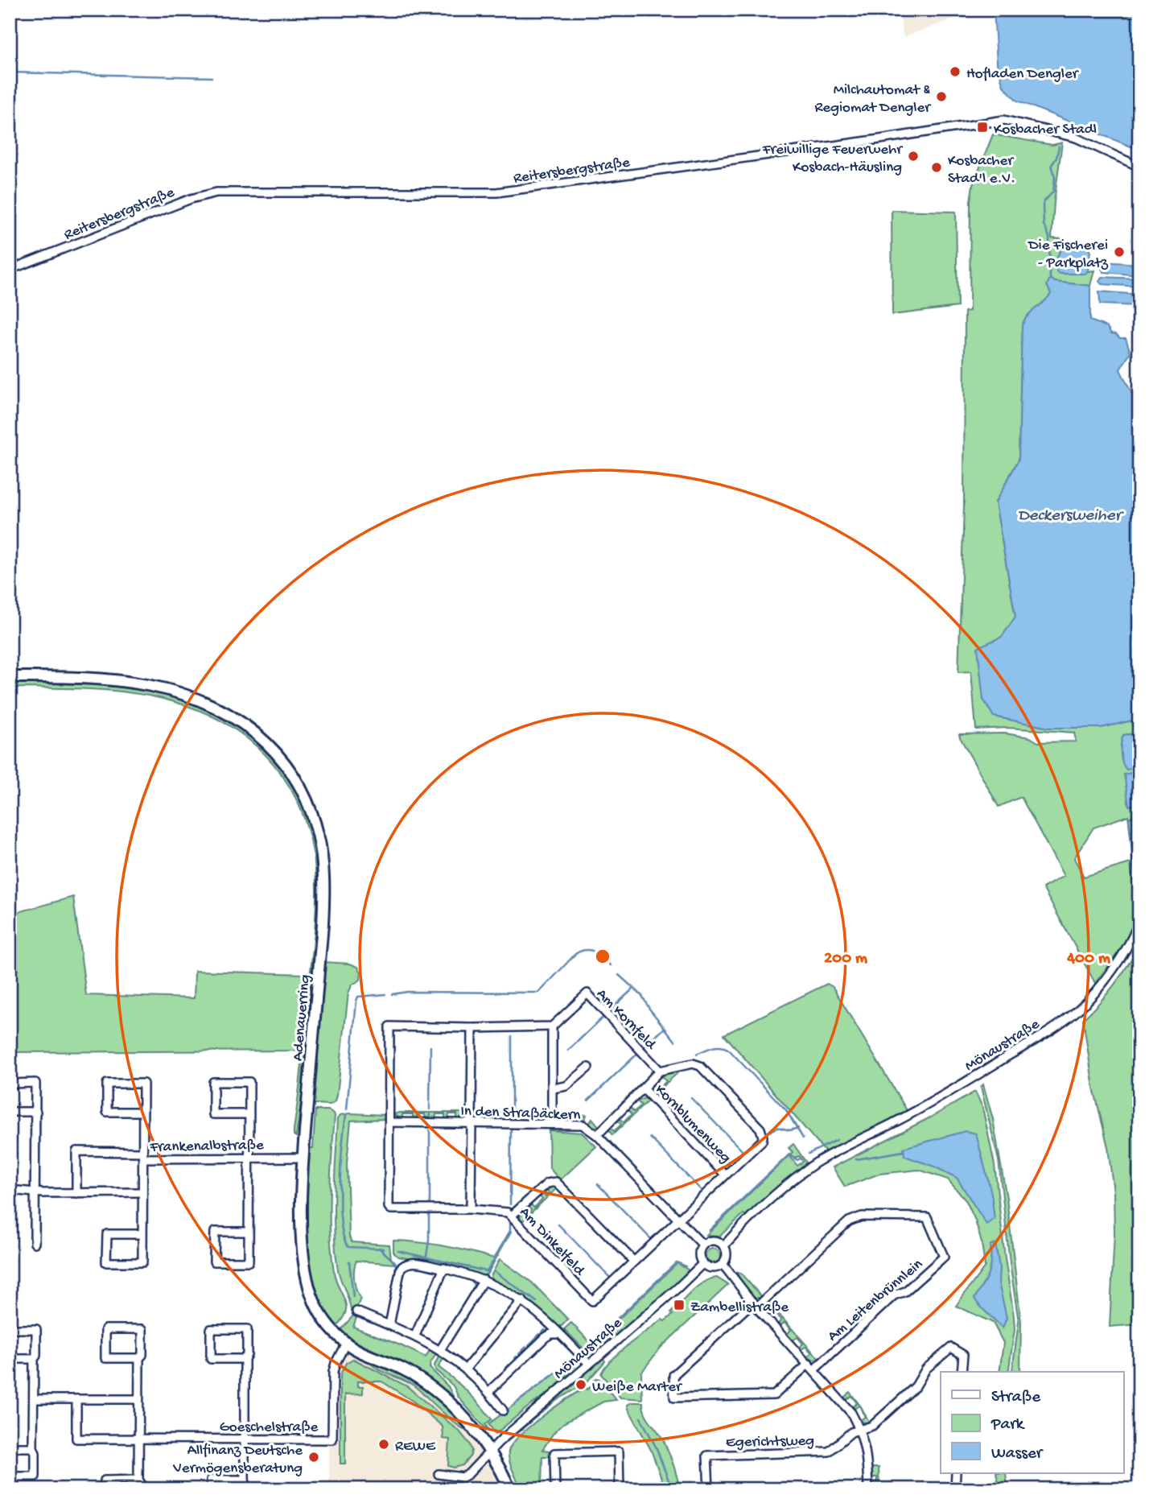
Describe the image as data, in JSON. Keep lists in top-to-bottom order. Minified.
{"streets":{"main road":["Adenauerring"],"street":["Reitersbergstraße","Am Kornfeld","Mönaustraße","In den Straßäckern","Kornblumenweg","Frankenalbstraße","Am Dinkelfeld","Am Leitenbrünnlein","Goeschelstraße","Egerichtsweg"]},"crossings":[["Adenauerring","Mönaustraße"],["Adenauerring","Frankenalbstraße"],["Adenauerring","Goeschelstraße"],["Am Kornfeld","In den Straßäckern"],["Am Kornfeld","Kornblumenweg"],["Am Kornfeld","Am Dinkelfeld"],["Mönaustraße","In den Straßäckern"],["In den Straßäckern","Kornblumenweg"],["In den Straßäckern","Am Dinkelfeld"]],"water":["Deckersweiher"],"places":{"other":["Hofladen Dengler","Milchautomat & Regiomat Dengler","Freiwillige Feuerwehr Kosbach-Häusling","Kosbacher Stad'l e.V.","Die Fischerei - Parkplatz","Weiße Marter","REWE","Allfinanz Deutsche Vermögensberatung"],"transit":["Kosbacher Stadl","Zambellistraße"]},"legend":["Straße","Park","Wasser"],"rings":["200 m","400 m"]}
